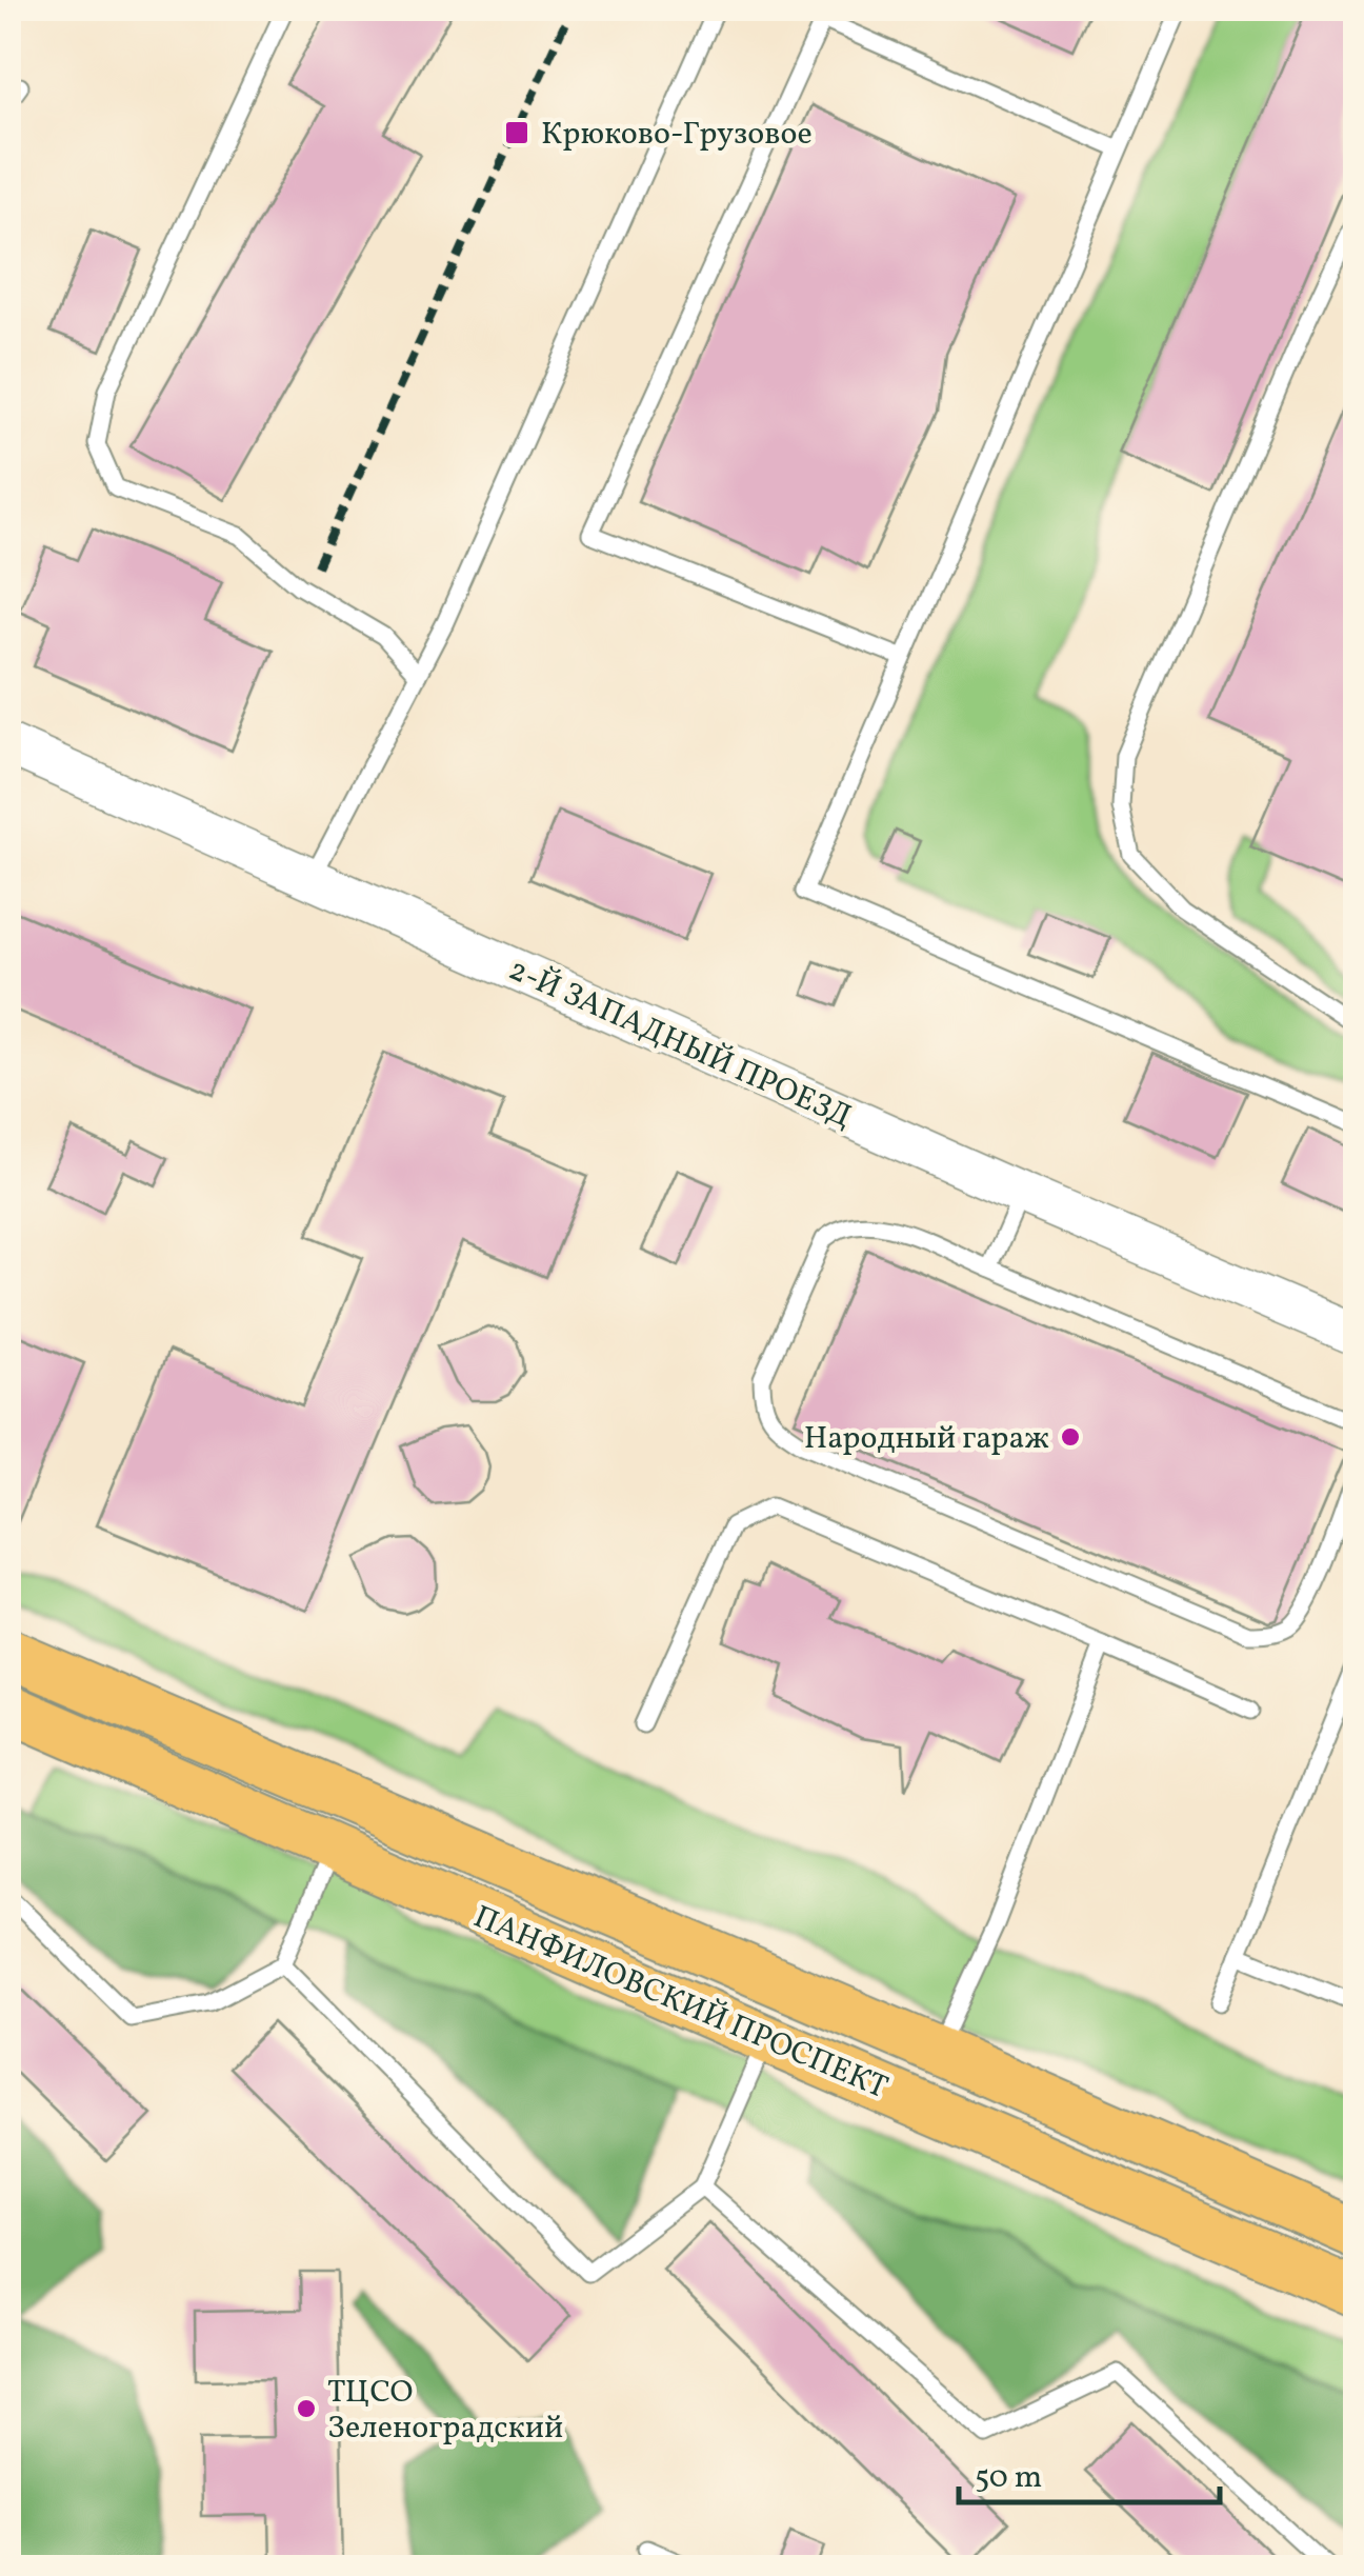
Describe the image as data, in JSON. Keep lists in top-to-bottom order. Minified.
{"streets":{"main road":["ПАНФИЛОВСКИЙ ПРОСПЕКТ"],"street":["2-Й ЗАПАДНЫЙ ПРОЕЗД"]},"places":{"transit":["Крюково-Грузовое"],"other":["Народный гараж","ТЦСО Зеленоградский"]},"scale_bar":"50 m"}
